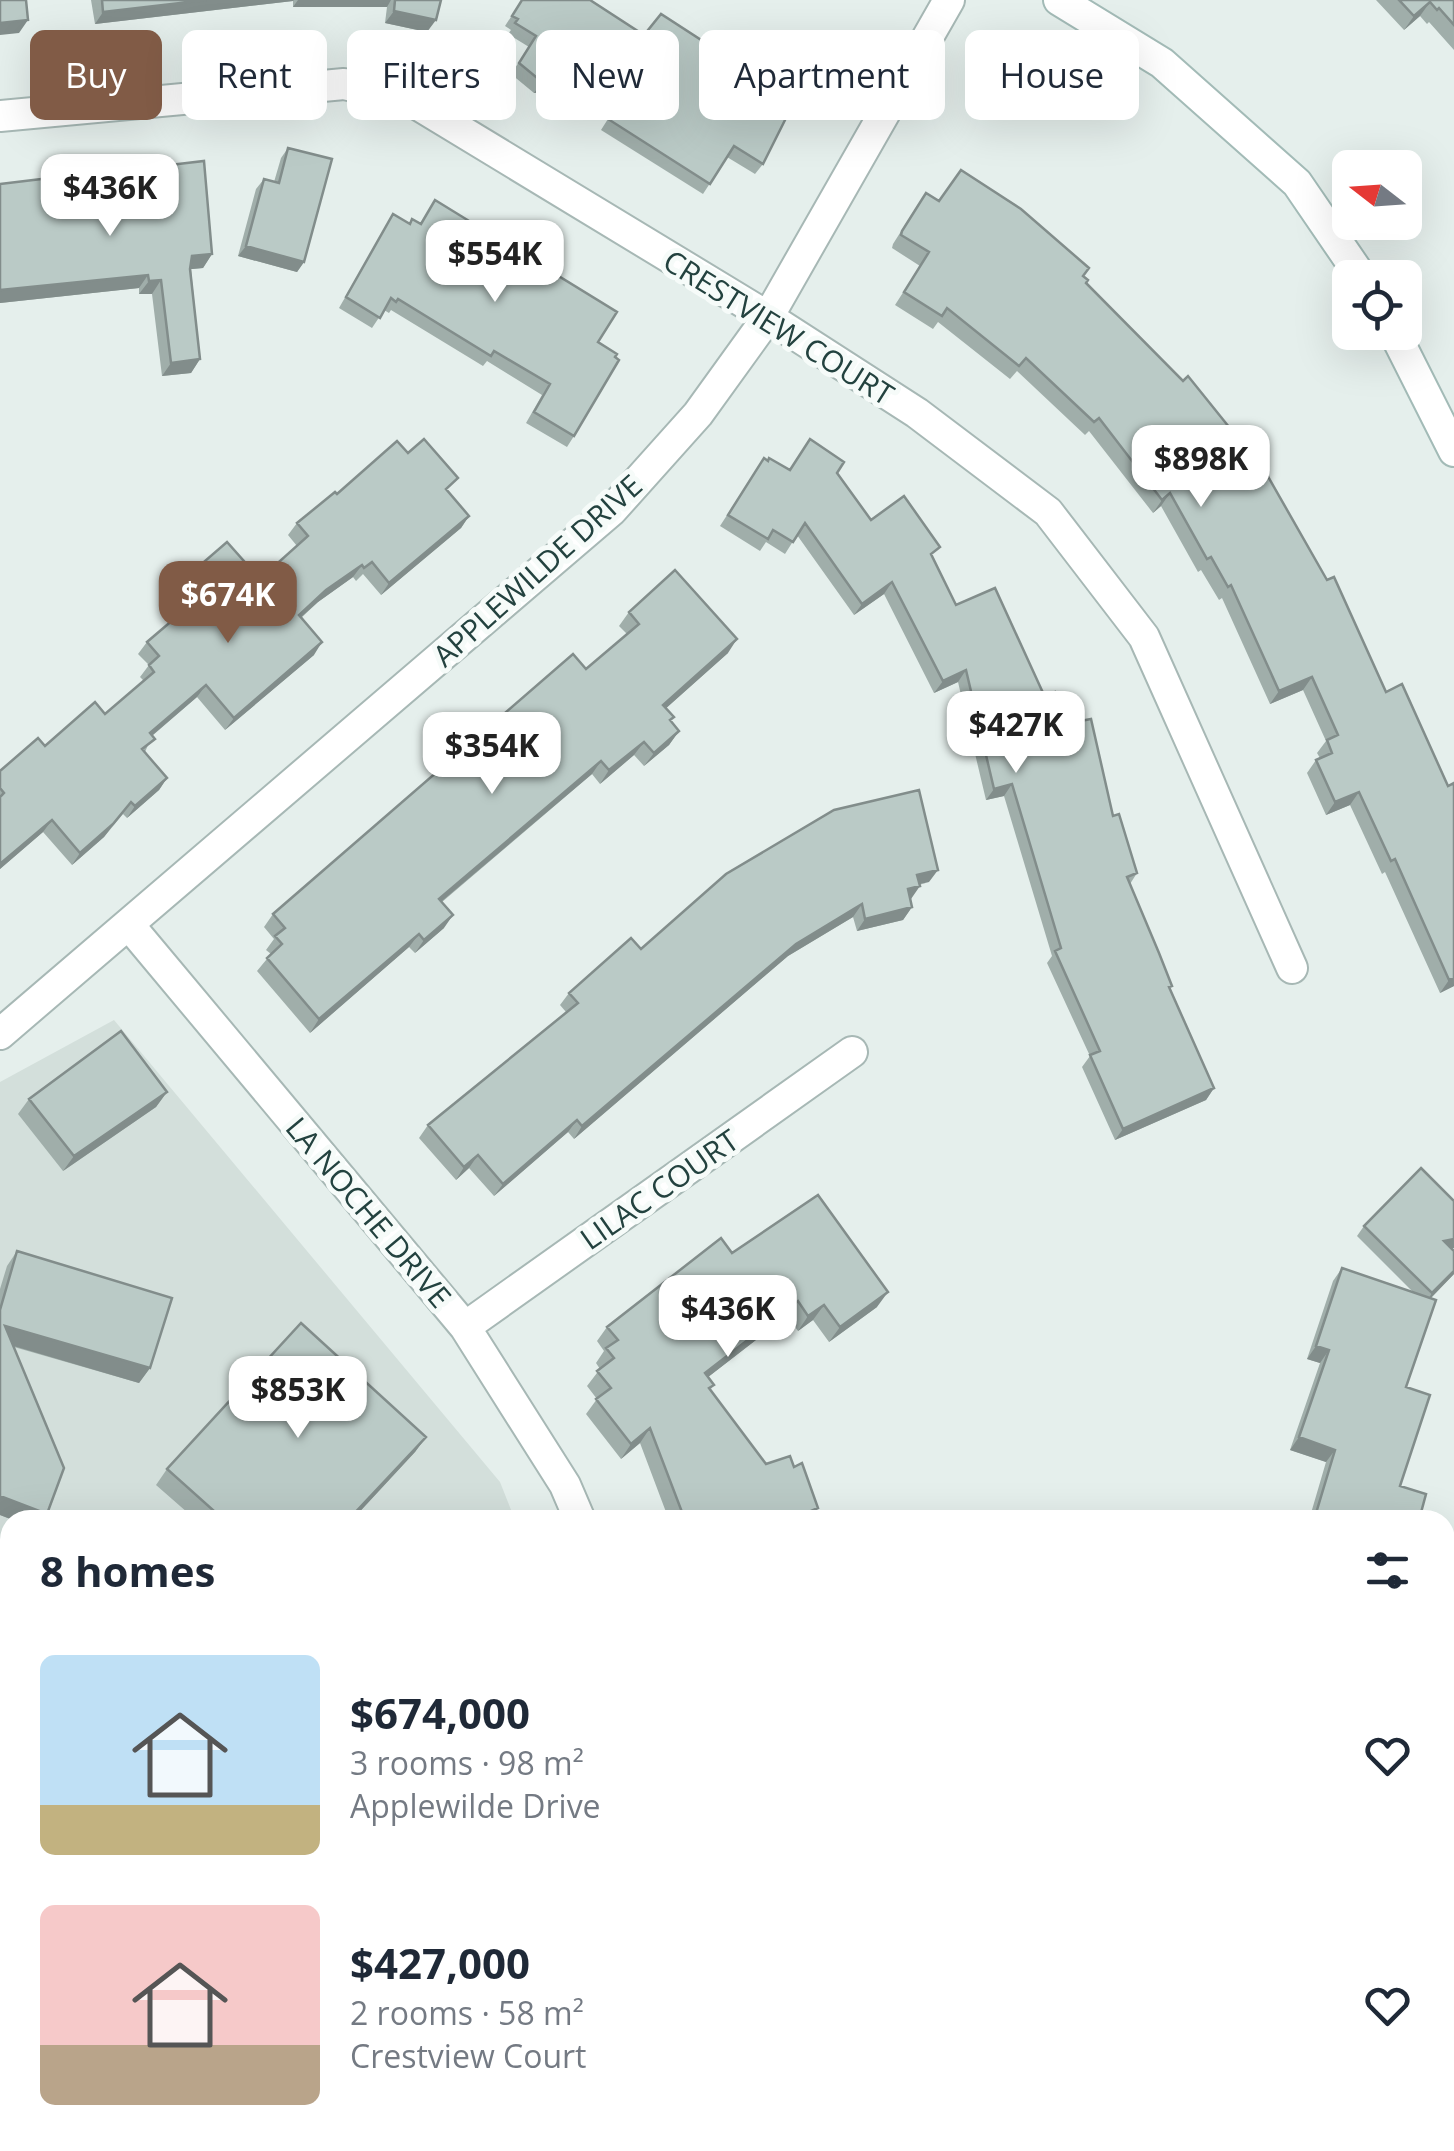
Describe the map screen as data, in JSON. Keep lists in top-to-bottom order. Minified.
{"streets":{"street":["CRESTVIEW COURT","APPLEWILDE DRIVE","LILAC COURT","LA NOCHE DRIVE"]},"crossings":[["CRESTVIEW COURT","APPLEWILDE DRIVE"],["APPLEWILDE DRIVE","LA NOCHE DRIVE"],["LILAC COURT","LA NOCHE DRIVE"]],"north":"left","page":{"chip":["Buy","Rent","Filters","New","Apartment","House"],"price":["$436K","$554K","$898K","$674K","$427K","$354K","$436K","$853K"],"heading":"8 homes","list":[{"name":"$674,000","note":"3 rooms · 98 m² · Applewilde Drive"},{"name":"$427,000","note":"2 rooms · 58 m² · Crestview Court"}]}}
